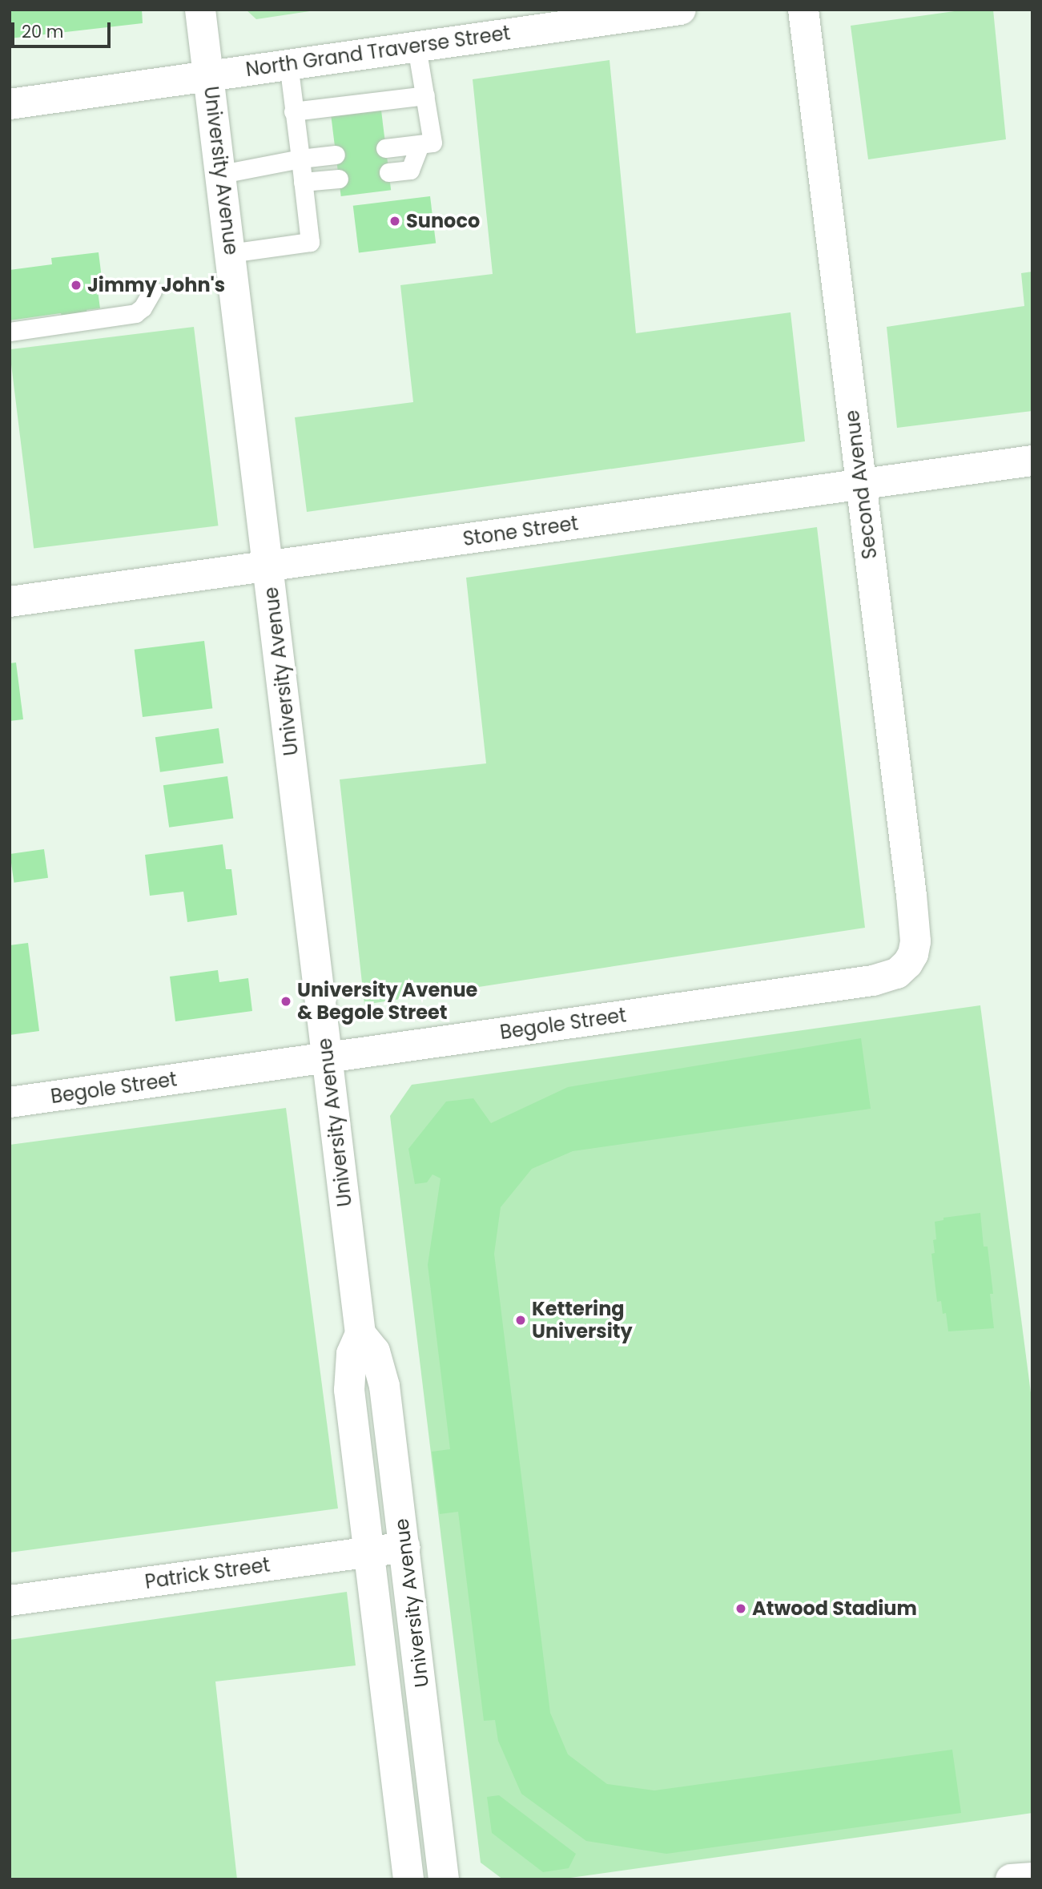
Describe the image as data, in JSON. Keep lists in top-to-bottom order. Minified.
{"streets":{"street":["North Grand Traverse Street","University Avenue","Second Avenue","Stone Street","Begole Street","Patrick Street"]},"crossings":[["North Grand Traverse Street","University Avenue"],["University Avenue","Stone Street"],["University Avenue","Begole Street"],["University Avenue","Patrick Street"],["Second Avenue","Stone Street"],["Second Avenue","Begole Street"]],"places":["Sunoco","Jimmy John's","University Avenue & Begole Street","Kettering University","Atwood Stadium"],"scale_bar":"20 m"}
